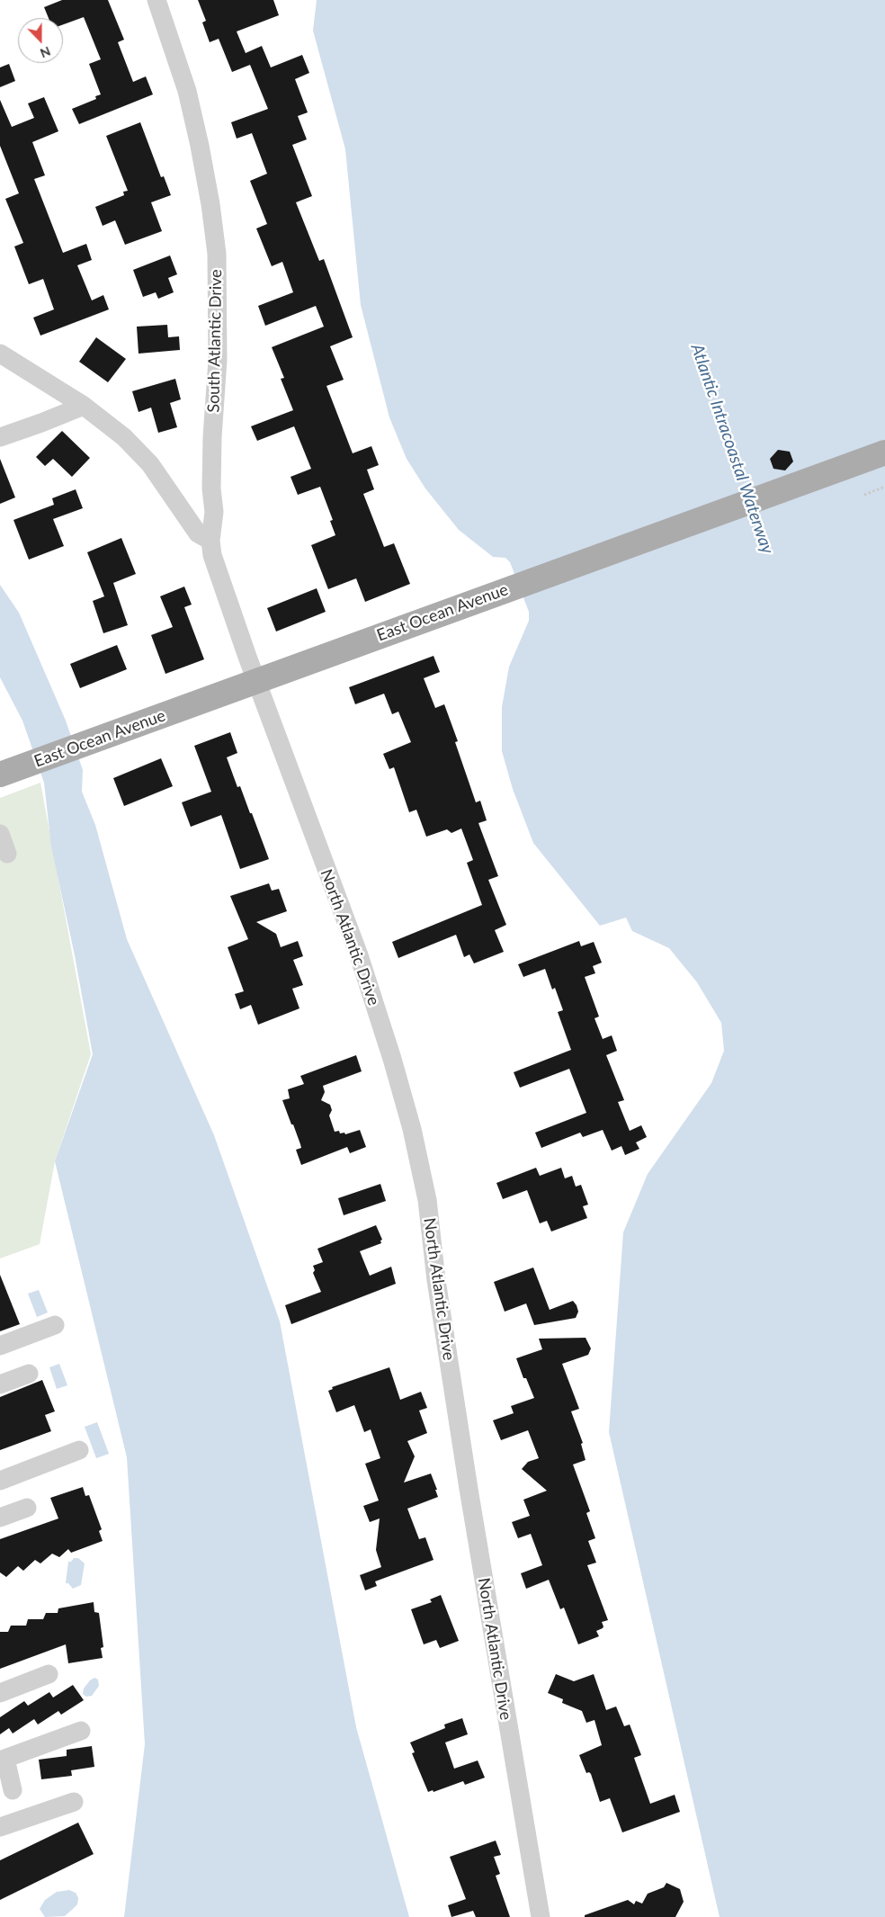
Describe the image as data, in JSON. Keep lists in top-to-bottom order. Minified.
{"streets":{"main road":["East Ocean Avenue"],"street":["South Atlantic Drive","North Atlantic Drive"]},"crossings":[["South Atlantic Drive","East Ocean Avenue"],["South Atlantic Drive","North Atlantic Drive"],["East Ocean Avenue","North Atlantic Drive"]],"water":["Atlantic Intracoastal Waterway"],"north":"bottom"}
